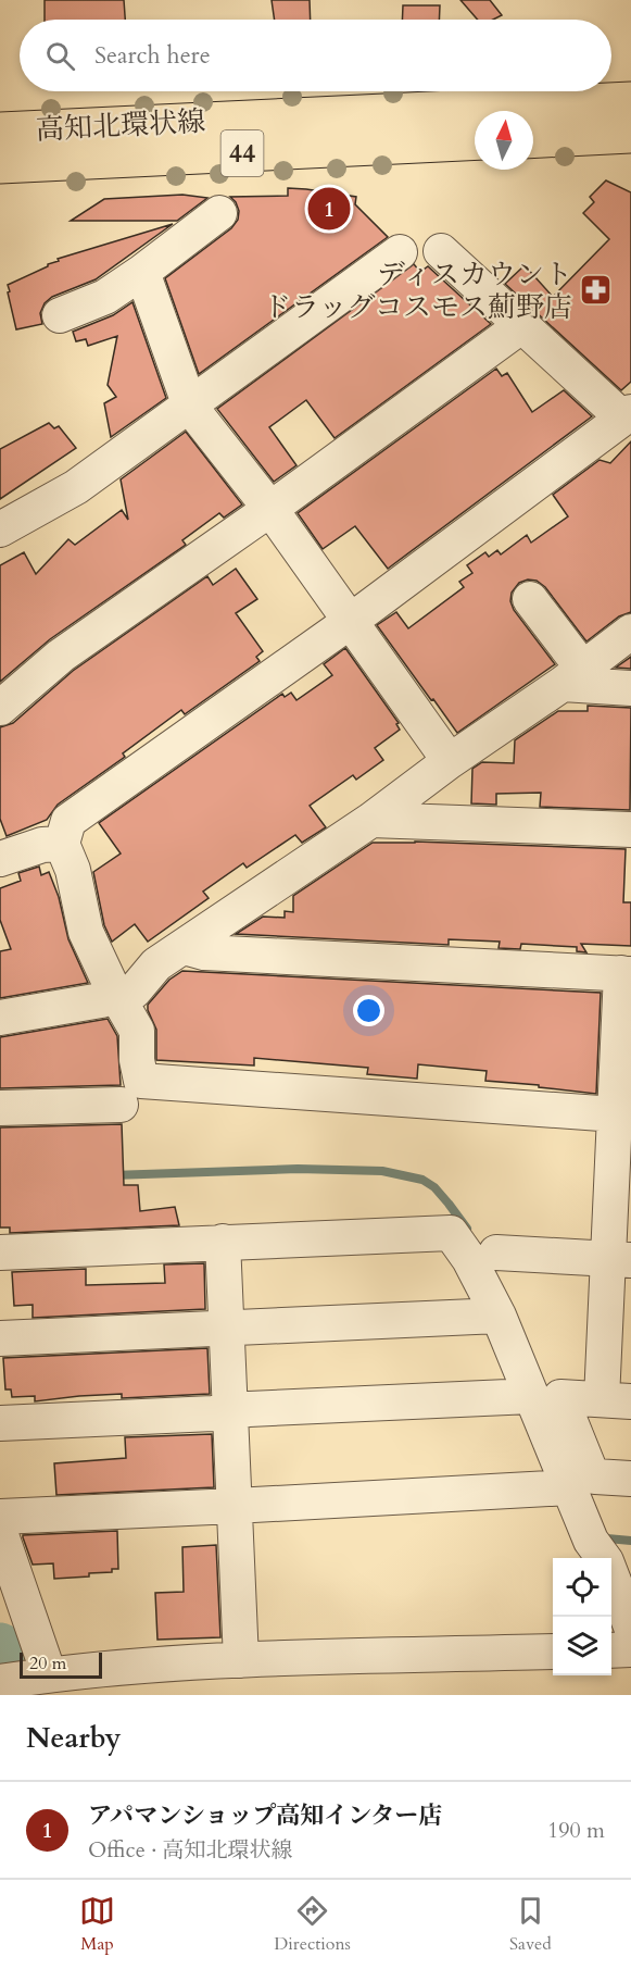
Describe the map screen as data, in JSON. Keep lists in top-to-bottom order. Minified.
{"streets":{"main road":["高知北環状線","44"]},"places":{"pharmacy":["ディスカウント ドラッグコスモス薊野店"]},"scale_bar":"20 m","north":"top","page":{"search":"Search here","pins":"1","scale":"20 m","heading":"Nearby","list":[{"mark":"1","name":"アパマンショップ高知インター店","note":"Office · 高知北環状線","value":"190 m"}],"nav":["Map","Directions","Saved"]}}
